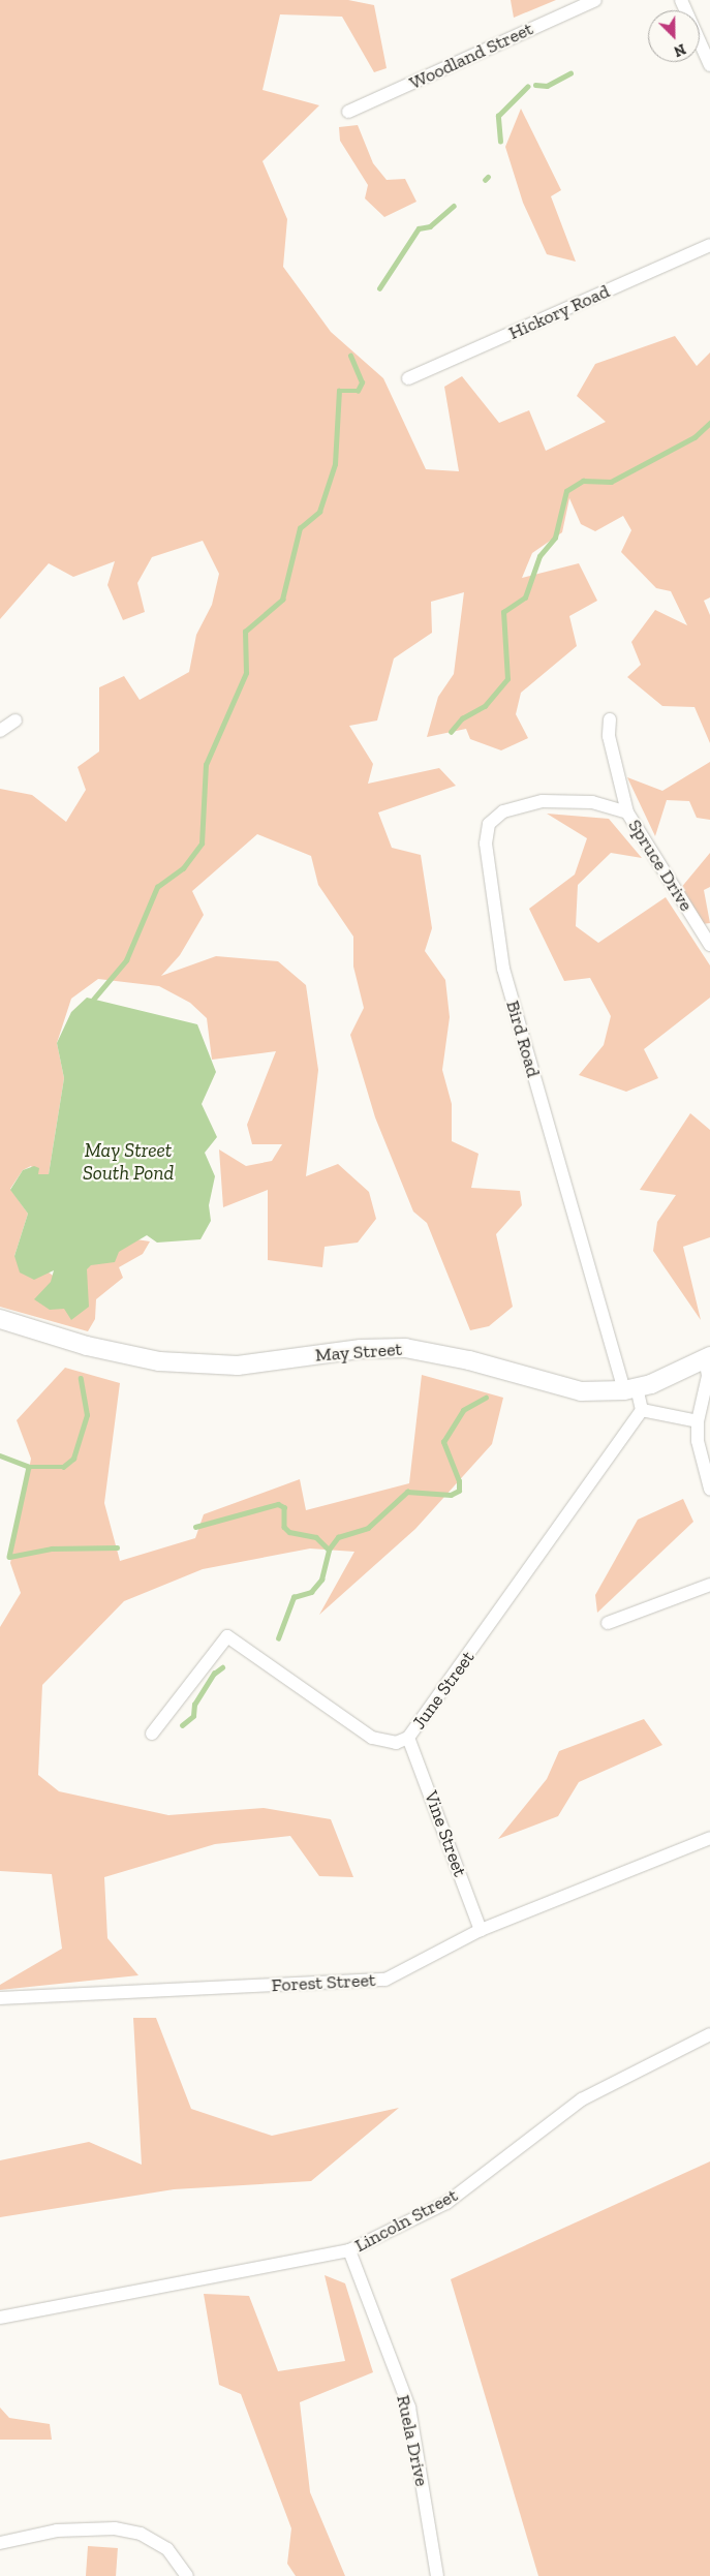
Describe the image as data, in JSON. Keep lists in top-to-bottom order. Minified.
{"streets":{"street":["Woodland Street","Hickory Road","Spruce Drive","Bird Road","May Street","June Street","Vine Street","Forest Street","Lincoln Street","Ruela Drive"]},"crossings":[["Spruce Drive","Bird Road"],["Bird Road","May Street"],["June Street","Vine Street"],["Vine Street","Forest Street"],["Lincoln Street","Ruela Drive"]],"water":["May Street South Pond"],"north":"bottom right"}
